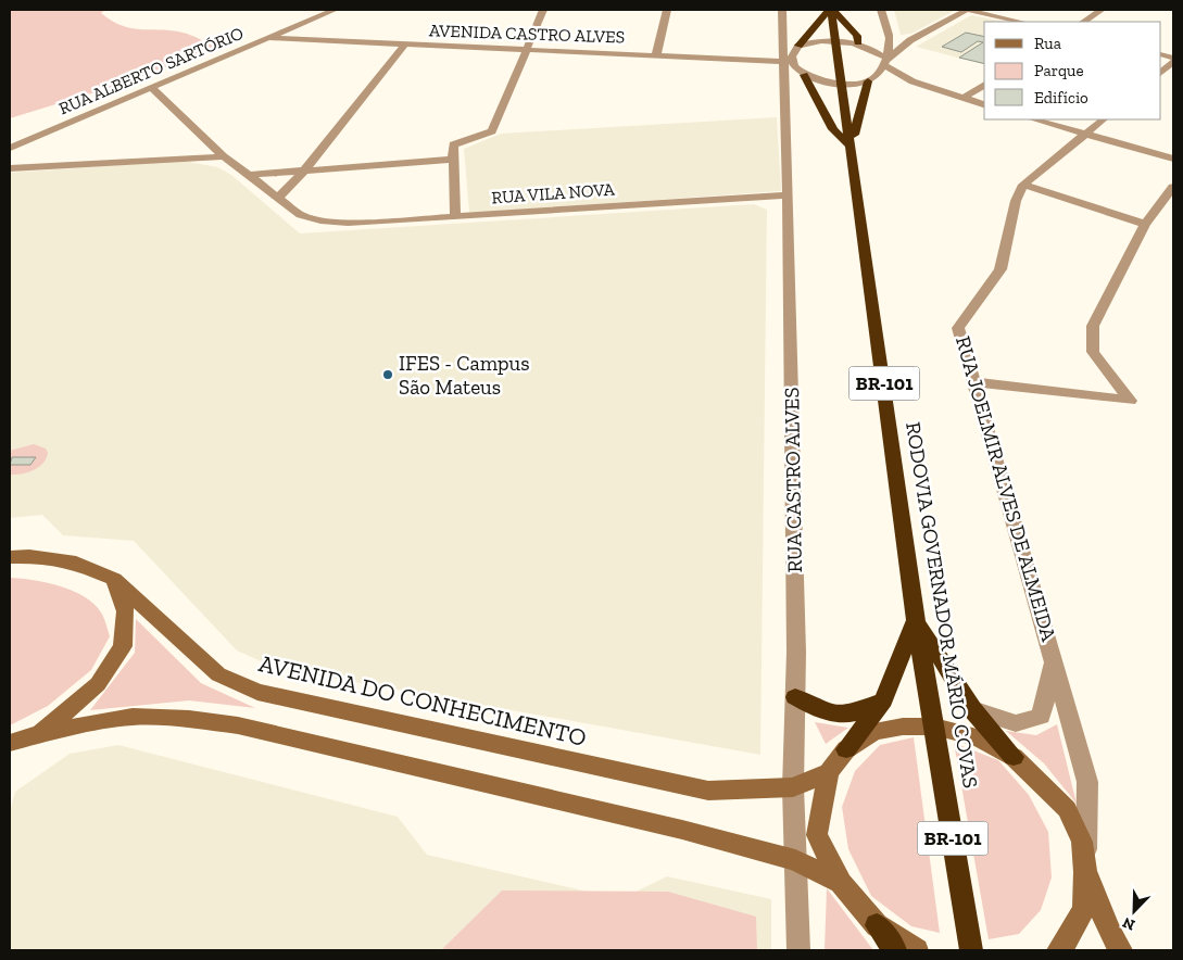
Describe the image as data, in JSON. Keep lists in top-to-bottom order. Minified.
{"streets":{"highway":["BR-101","RODOVIA GOVERNADOR MÁRIO COVAS"],"main road":["AVENIDA DO CONHECIMENTO"],"street":["AVENIDA CASTRO ALVES","RUA ALBERTO SARTÓRIO","RUA VILA NOVA","RUA CASTRO ALVES","RUA JOELMIR ALVES DE ALMEIDA"]},"crossings":[["AVENIDA CASTRO ALVES","RUA ALBERTO SARTÓRIO"],["AVENIDA CASTRO ALVES","RUA CASTRO ALVES"],["RUA ALBERTO SARTÓRIO","RUA VILA NOVA"],["RUA VILA NOVA","RUA CASTRO ALVES"],["RUA CASTRO ALVES","AVENIDA DO CONHECIMENTO"]],"places":["IFES - Campus São Mateus"],"legend":["Rua","Parque","Edifício"],"north":"bottom left"}
